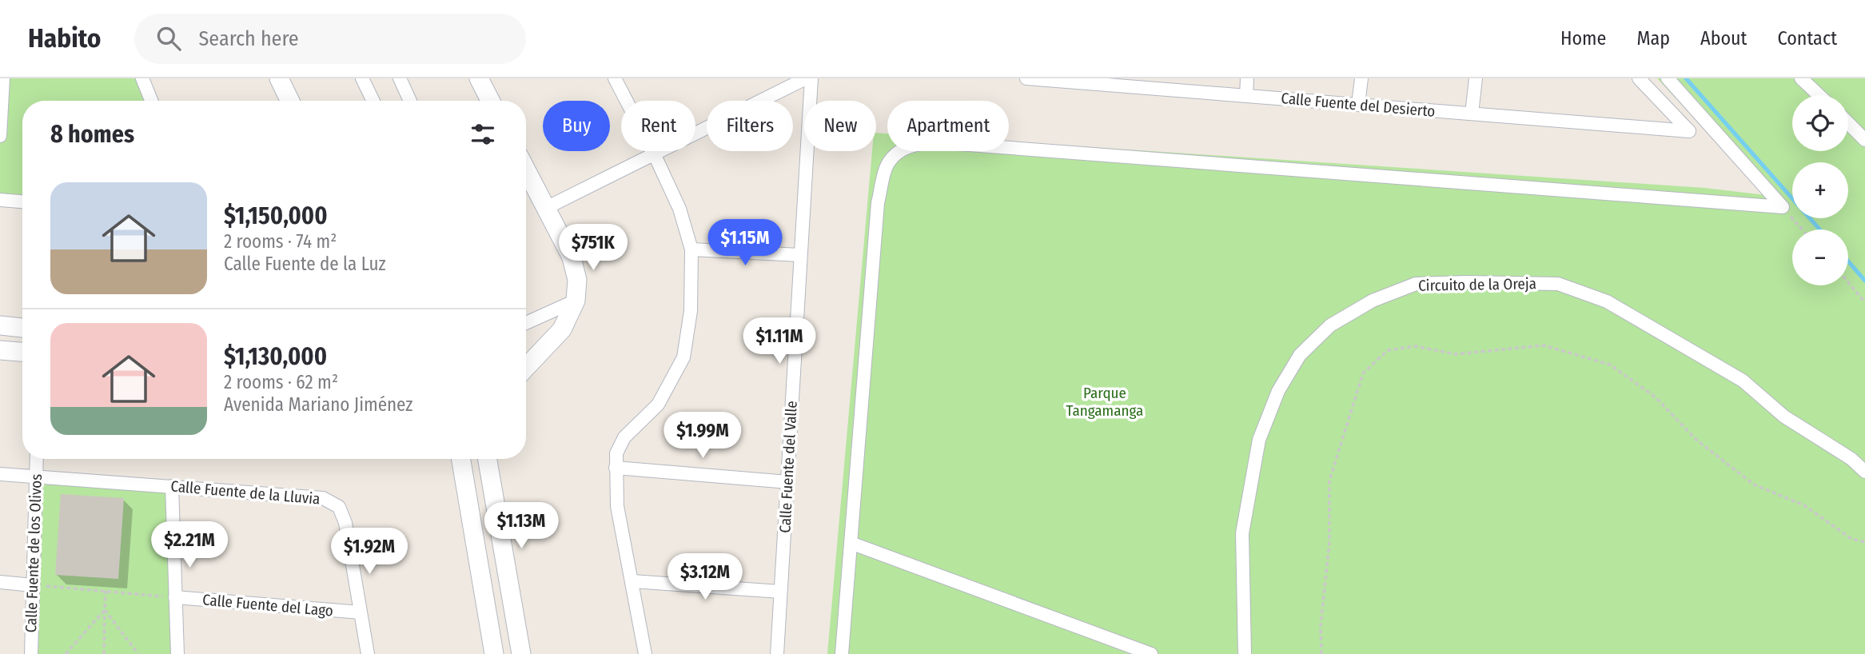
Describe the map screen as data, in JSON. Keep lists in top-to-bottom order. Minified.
{"streets":{"street":["Calle Fuente del Desierto","Circuito de la Oreja","Calle Fuente del Valle","Calle Fuente de la Lluvia","Calle Fuente de los Olivos","Calle Fuente del Lago"]},"crossings":[["Calle Fuente de la Lluvia","Calle Fuente de los Olivos"],["Calle Fuente de la Lluvia","Calle Fuente del Lago"]],"parks":["Parque Tangamanga"],"page":{"header":"Habito","search":"Search here","nav":["Home","Map","About","Contact"],"map_buttons":["+","−"],"chip":["Buy","Rent","Filters","New","Apartment"],"heading":"8 homes","list":[{"name":"$1,150,000","note":"2 rooms · 74 m² · Calle Fuente de la Luz"},{"name":"$1,130,000","note":"2 rooms · 62 m² · Avenida Mariano Jiménez"}],"price":["$1.15M","$751K","$1.11M","$1.99M","$1.13M","$2.21M","$1.92M","$3.12M"]}}
